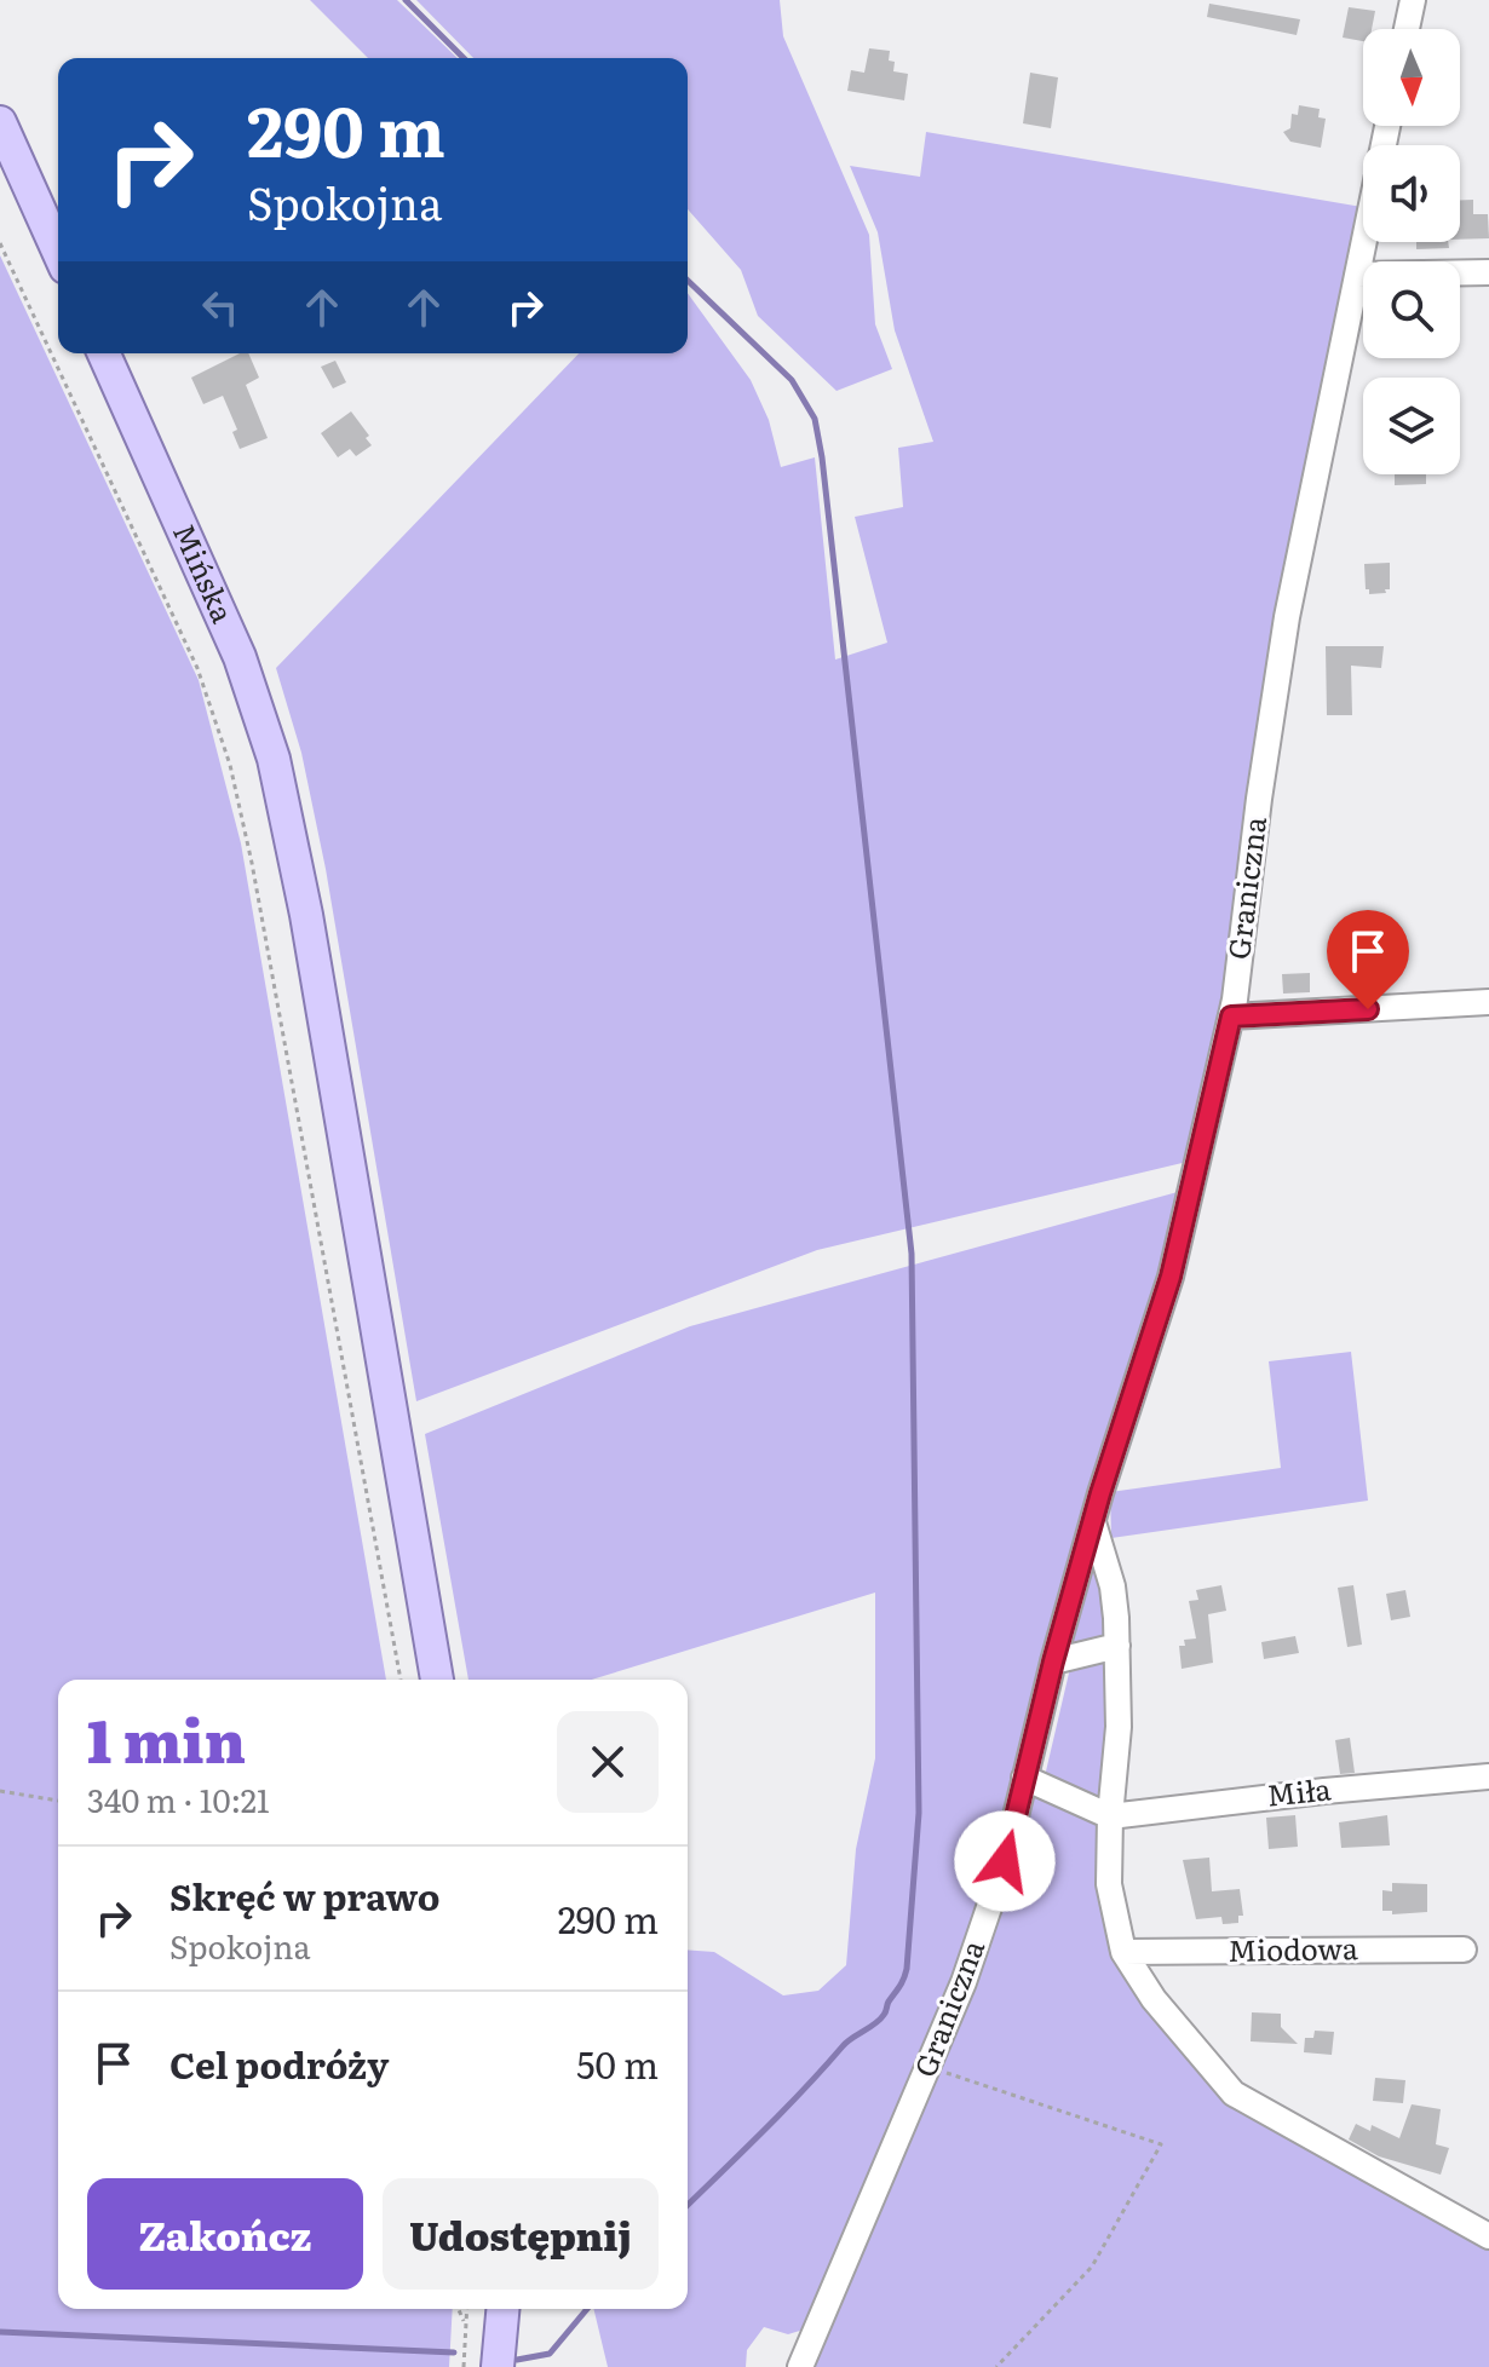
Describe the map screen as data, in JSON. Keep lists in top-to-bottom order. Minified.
{"streets":{"main road":["Mińska"],"street":["Graniczna","Miła","Miodowa"]},"north":"bottom","page":{"turn":["290 m","Spokojna"],"heading":["1 min","340 m · 10:21"],"list":[{"name":"Skręć w prawo","note":"Spokojna","value":"290 m"},{"name":"Cel podróży","value":"50 m"}],"buttons":["Zakończ","Udostępnij"]}}
